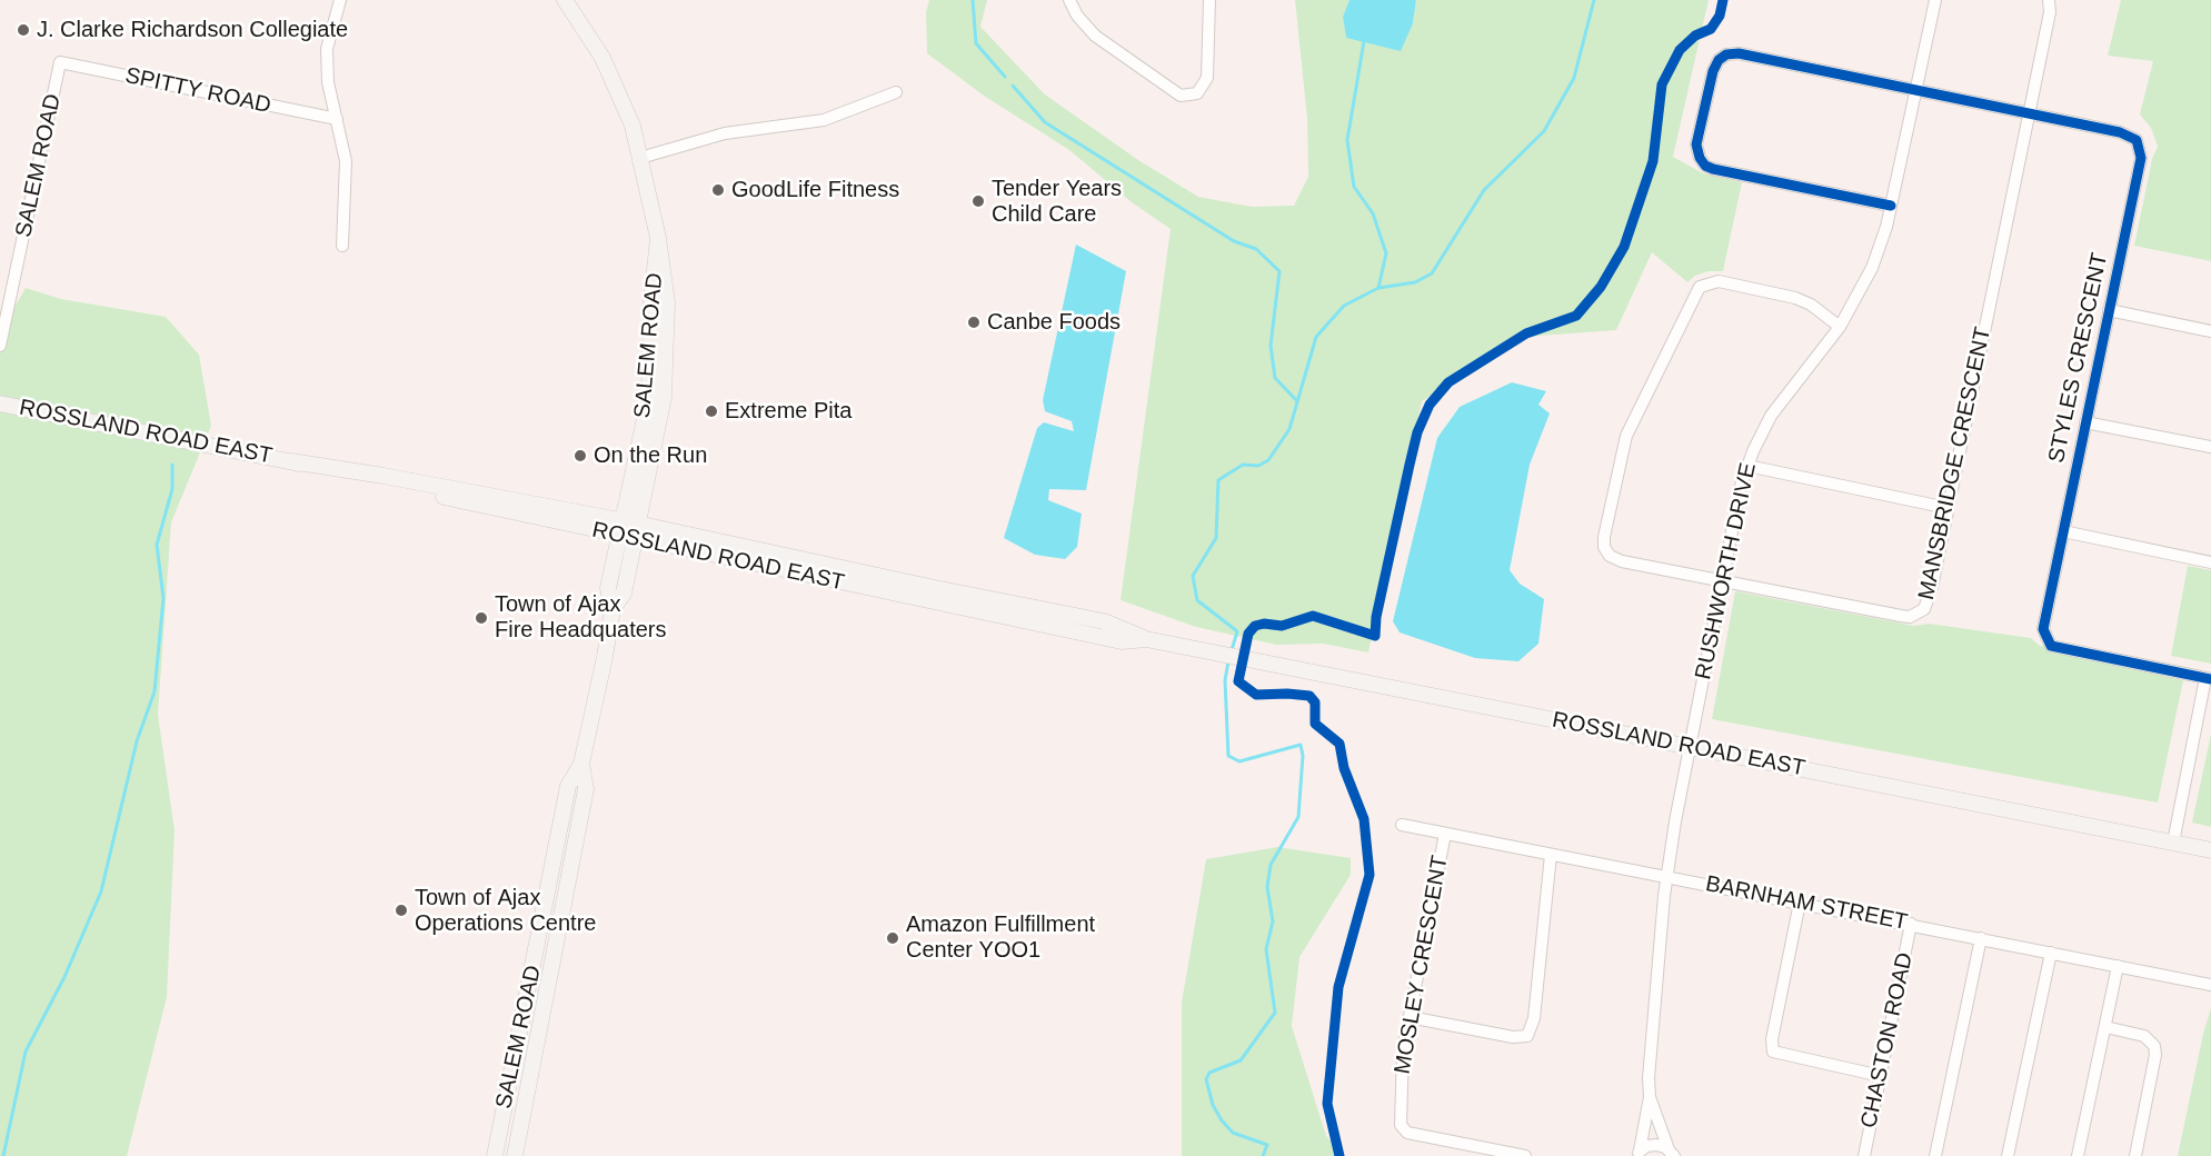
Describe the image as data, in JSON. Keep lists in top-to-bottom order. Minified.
{"streets":{"main road":["SALEM ROAD","ROSSLAND ROAD EAST"],"street":["SPITTY ROAD","STYLES CRESCENT","MANSBRIDGE CRESCENT","RUSHWORTH DRIVE","BARNHAM STREET","MOSLEY CRESCENT","CHASTON ROAD"]},"crossings":[["SPITTY ROAD","SALEM ROAD"],["SALEM ROAD","ROSSLAND ROAD EAST"],["STYLES CRESCENT","MANSBRIDGE CRESCENT"],["STYLES CRESCENT","RUSHWORTH DRIVE"],["ROSSLAND ROAD EAST","RUSHWORTH DRIVE"],["MANSBRIDGE CRESCENT","RUSHWORTH DRIVE"],["RUSHWORTH DRIVE","BARNHAM STREET"],["BARNHAM STREET","MOSLEY CRESCENT"],["BARNHAM STREET","CHASTON ROAD"]],"places":["J. Clarke Richardson Collegiate","GoodLife Fitness","Tender Years Child Care","Canbe Foods","Extreme Pita","On the Run","Town of Ajax Fire Headquaters","Town of Ajax Operations Centre","Amazon Fulfillment Center YOO1"]}
